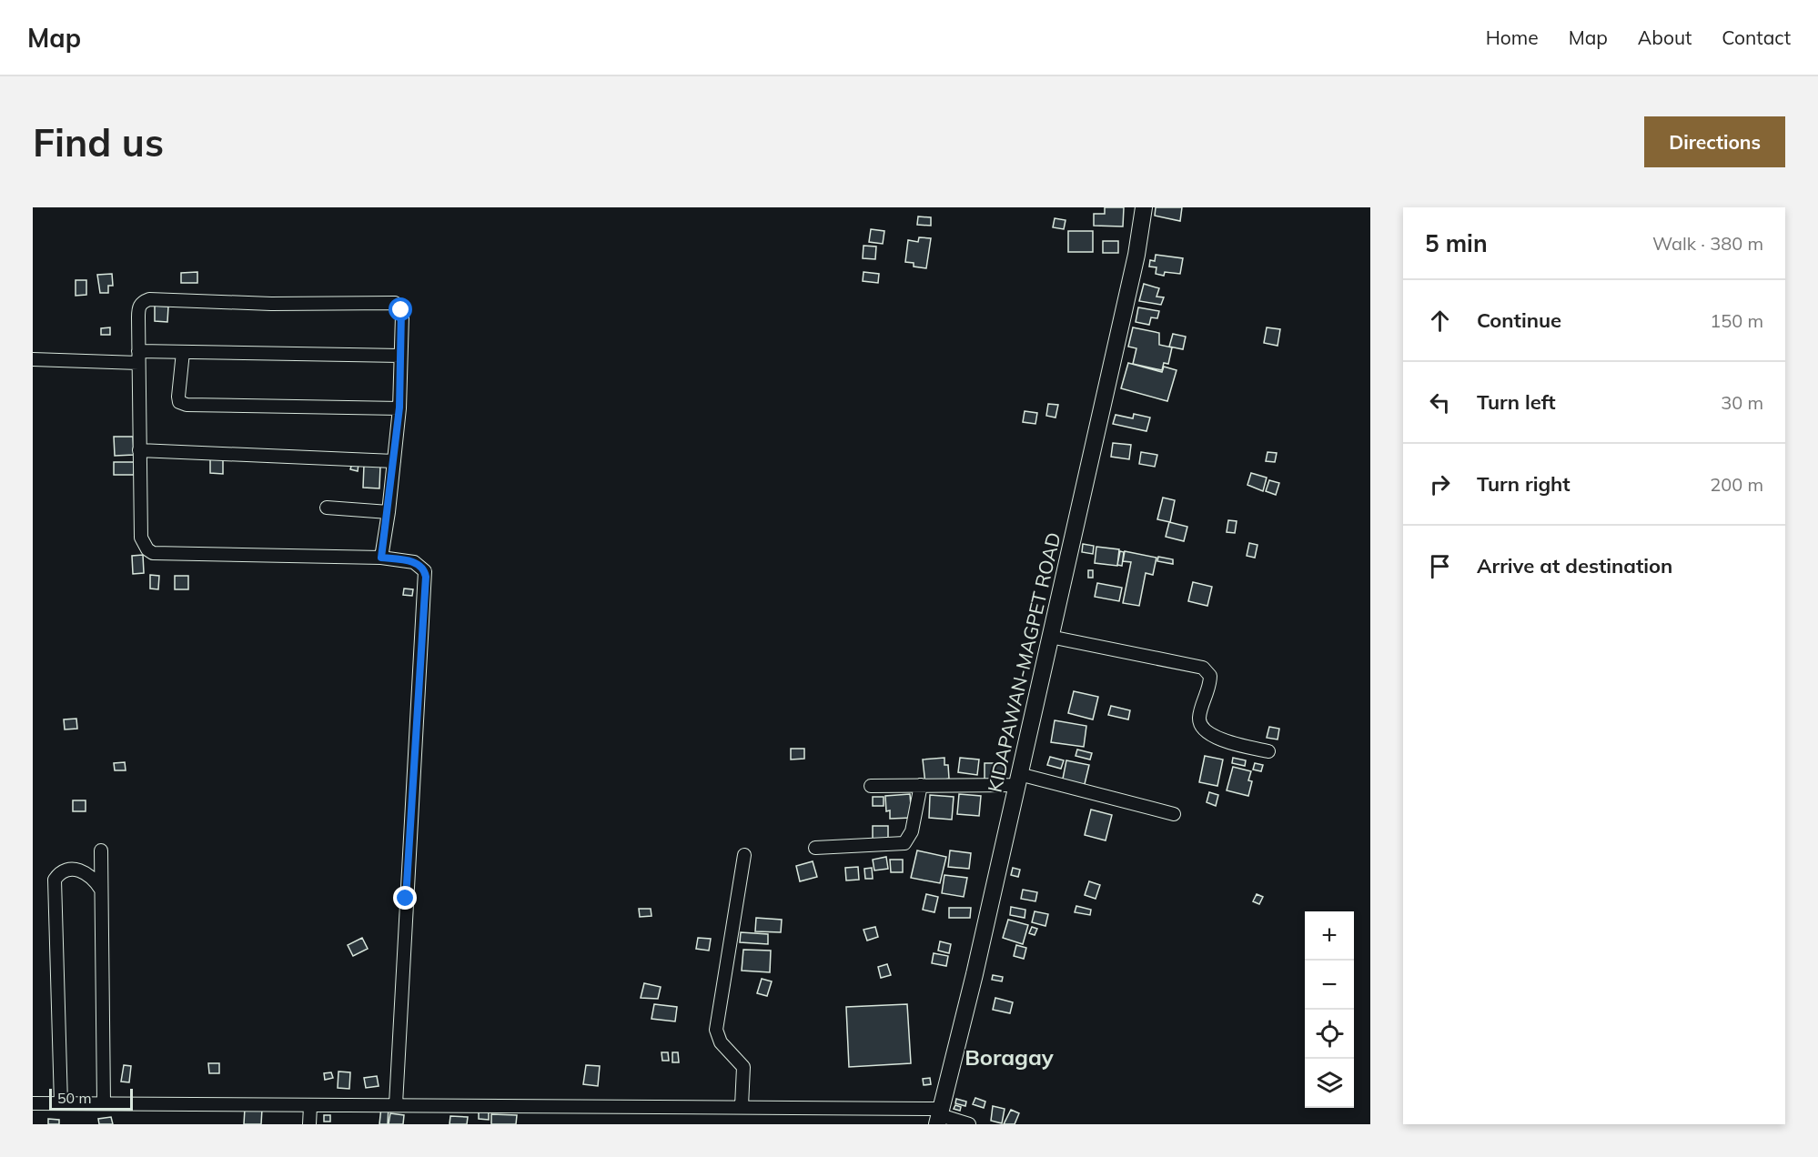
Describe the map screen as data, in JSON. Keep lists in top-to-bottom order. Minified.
{"streets":{"main road":["KIDAPAWAN-MAGPET ROAD"]},"districts":["Boragay"],"scale_bar":"50 m","page":{"header":"Map","nav":["Home","Map","About","Contact"],"buttons":"Directions","title":"Find us","heading":["5 min","Walk · 380 m"],"list":[["Continue","150 m"],["Turn left","30 m"],["Turn right","200 m"],"Arrive at destination"],"map_buttons":["+","−"],"scale":"50 m"}}
